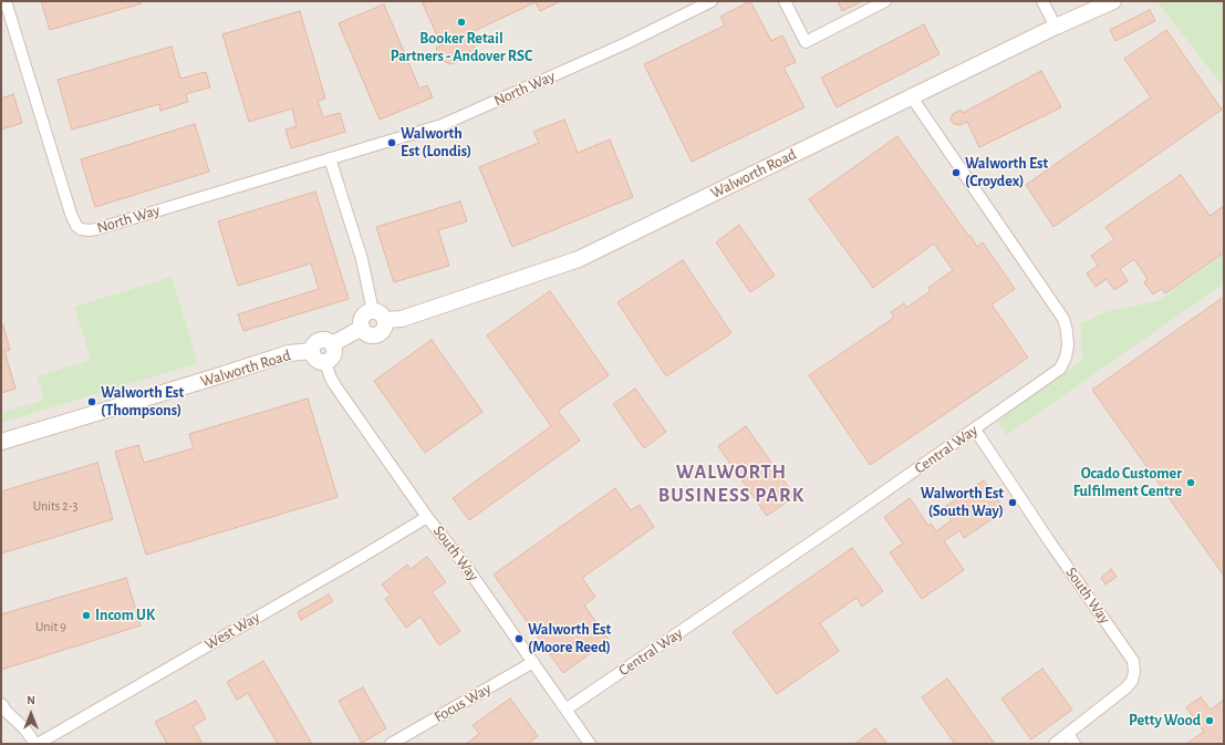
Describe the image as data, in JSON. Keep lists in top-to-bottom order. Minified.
{"streets":{"street":["North Way","Walworth Road","Central Way","South Way","West Way","Focus Way"]},"crossings":[["Walworth Road","Central Way"],["Walworth Road","South Way"],["Central Way","South Way"],["South Way","West Way"],["South Way","Focus Way"]],"districts":["WALWORTH BUSINESS PARK"],"places":["Booker Retail Partners - Andover RSC","Walworth Est (Londis)","Walworth Est (Croydex)","Walworth Est (Thompsons)","Ocado Customer Fulfilment Centre","Walworth Est (South Way)","Incom UK","Walworth Est (Moore Reed)","Petty Wood"],"house_numbers":["Units 2-3","Unit 9"],"north":"top"}
